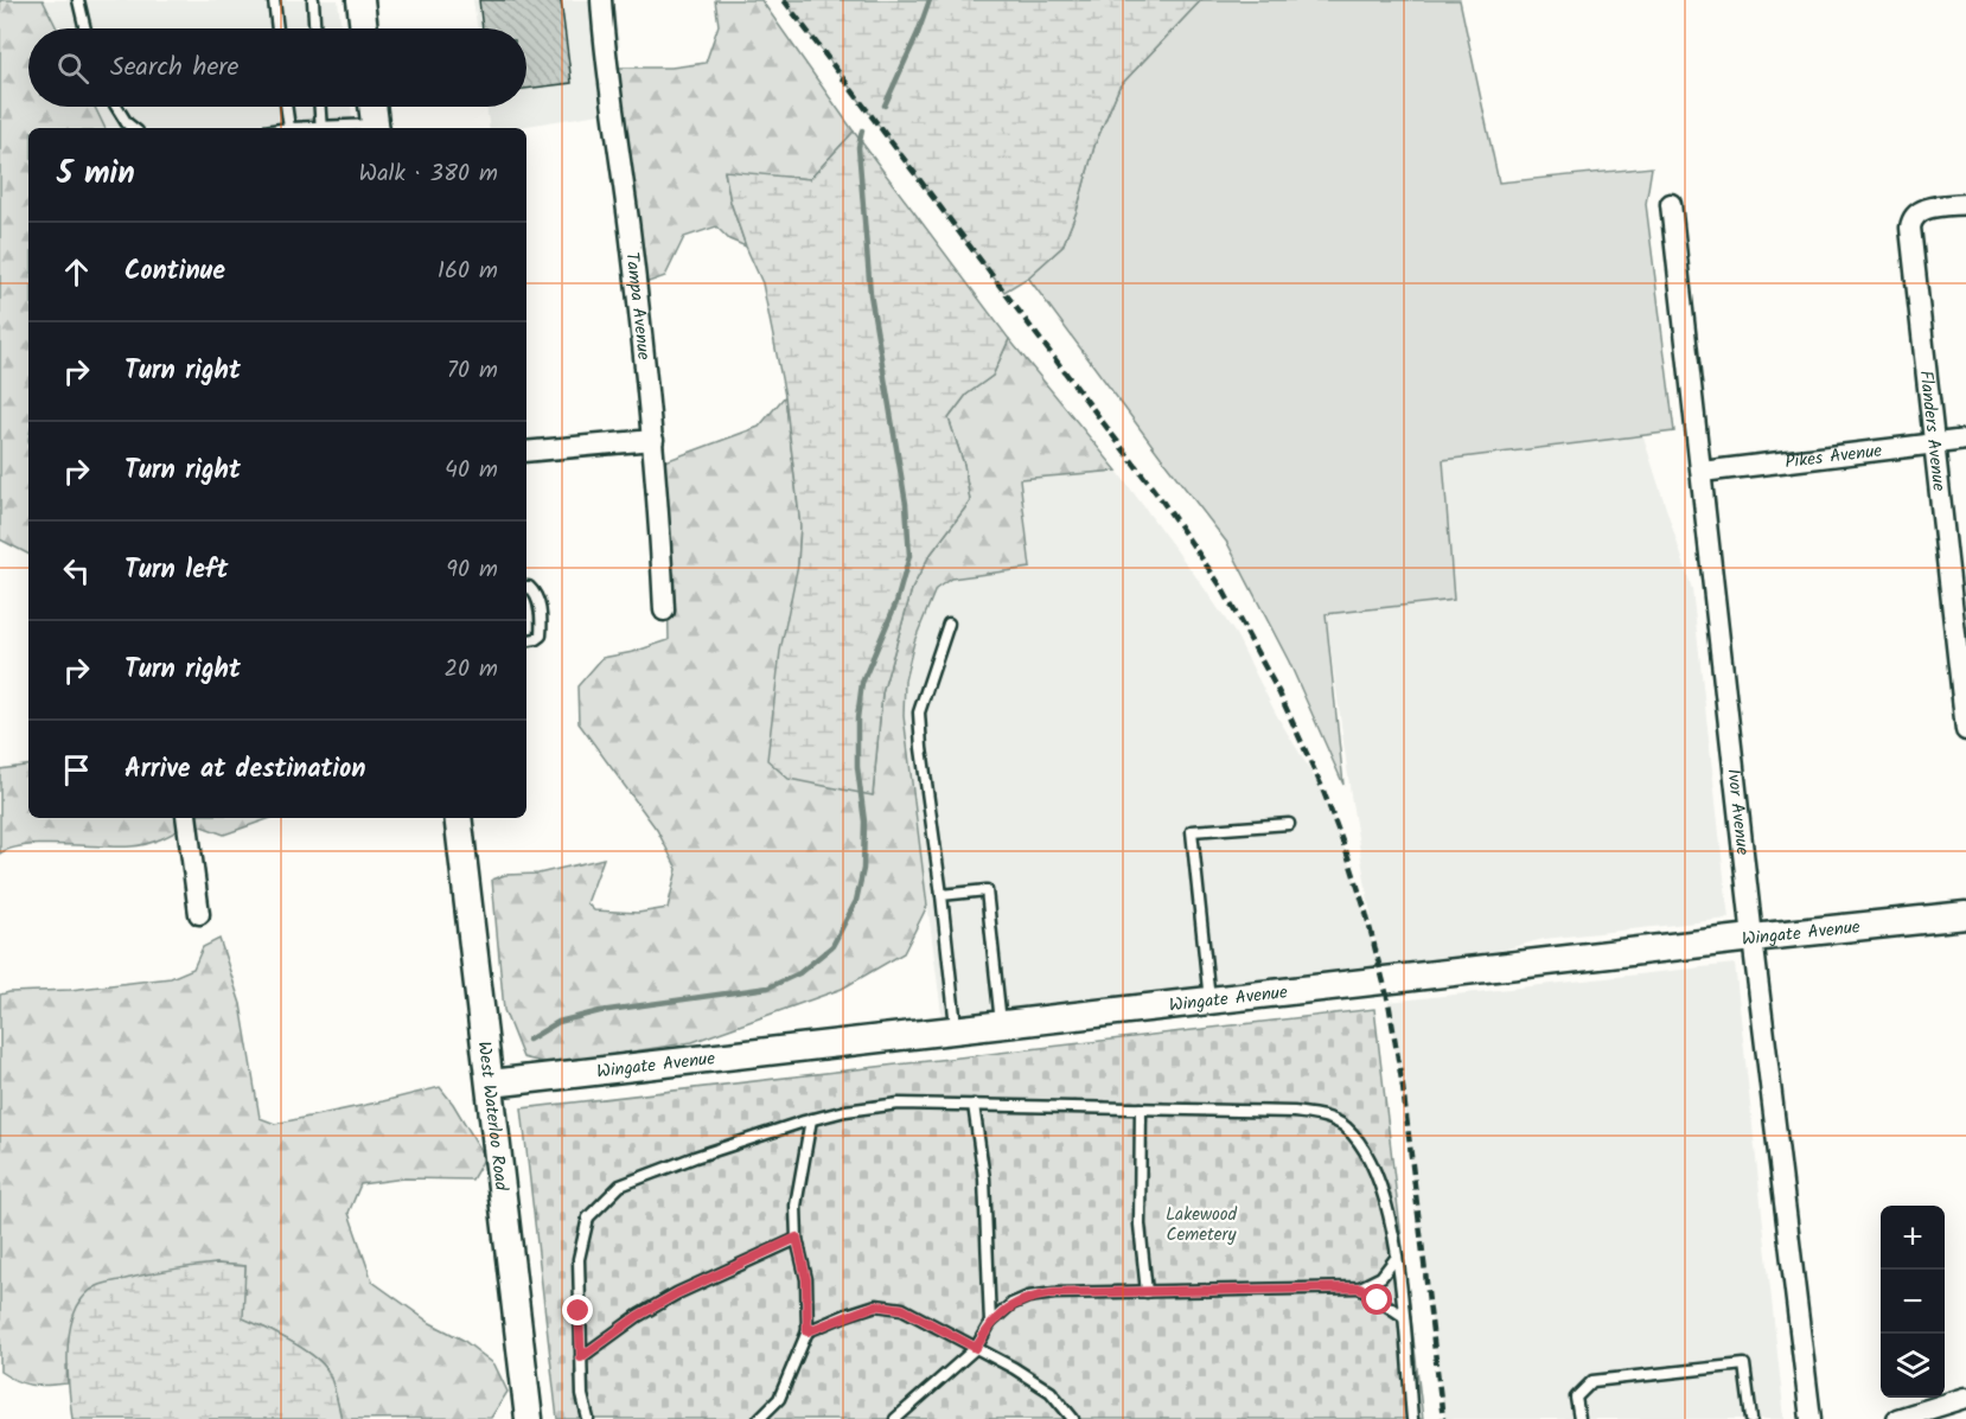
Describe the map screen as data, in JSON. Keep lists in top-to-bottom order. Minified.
{"streets":{"street":["Tampa Avenue","Flanders Avenue","Pikes Avenue","Ivor Avenue","Wingate Avenue","West Waterloo Road"]},"crossings":[["Flanders Avenue","Pikes Avenue"],["Pikes Avenue","Ivor Avenue"],["Ivor Avenue","Wingate Avenue"],["Wingate Avenue","West Waterloo Road"]],"parks":["Lakewood Cemetery"],"page":{"search":"Search here","heading":["5 min","Walk · 380 m"],"list":[["Continue","160 m"],["Turn right","70 m"],["Turn right","40 m"],["Turn left","90 m"],["Turn right","20 m"],"Arrive at destination"],"map_buttons":["+","−"]}}
